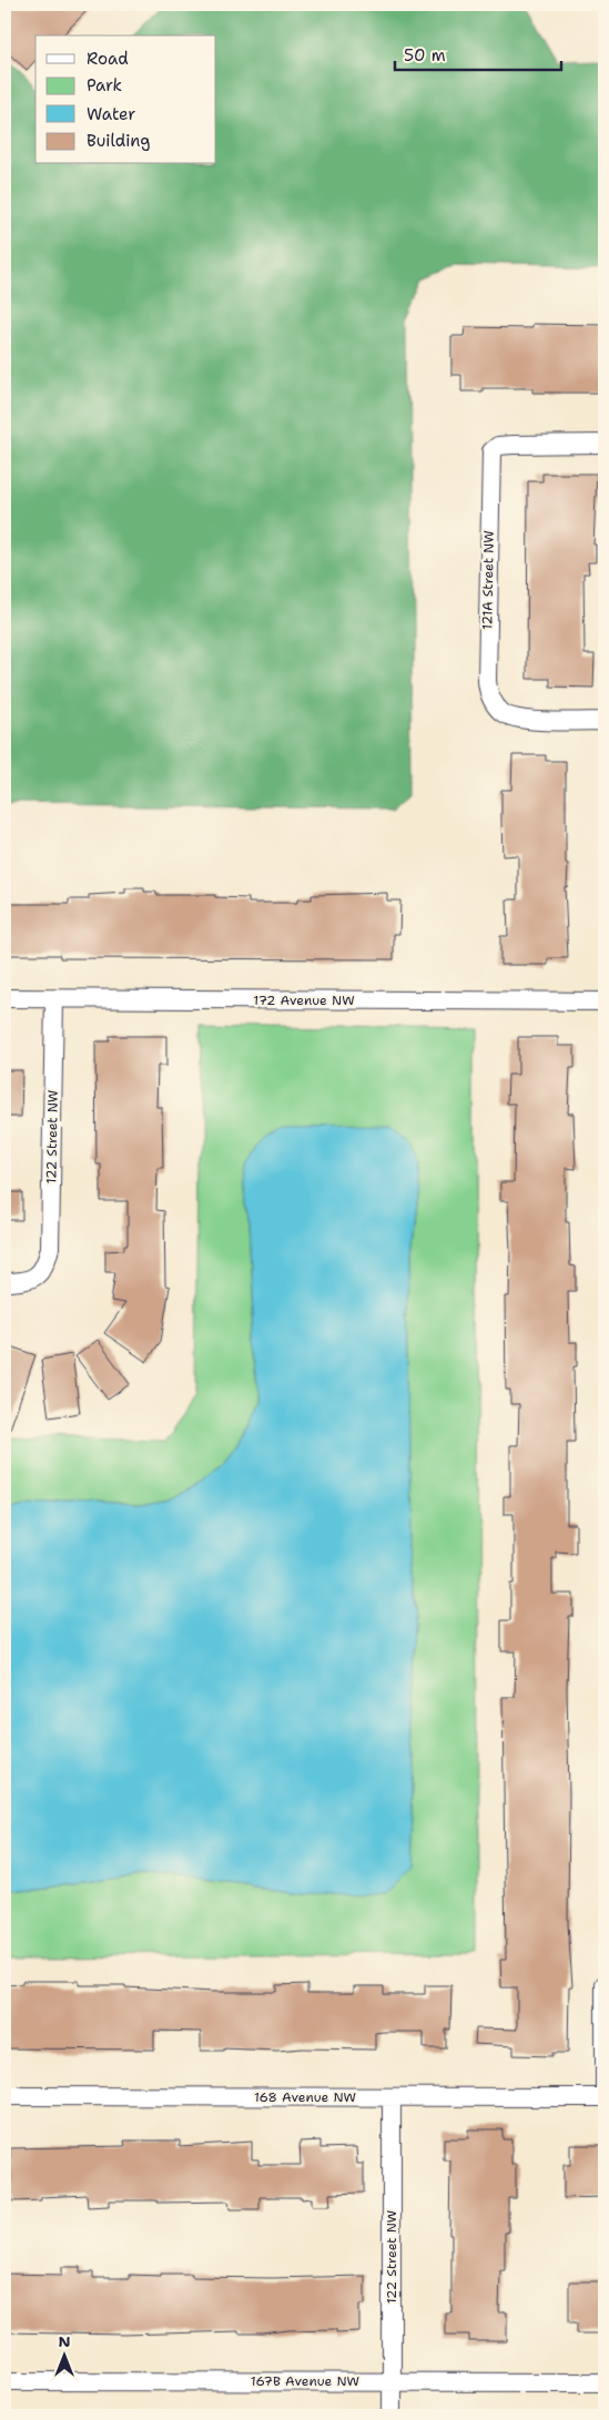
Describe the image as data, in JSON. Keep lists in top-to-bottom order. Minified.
{"streets":{"street":["121A Street NW","172 Avenue NW","122 Street NW","168 Avenue NW","167B Avenue NW"]},"crossings":[["172 Avenue NW","122 Street NW"],["122 Street NW","168 Avenue NW"],["122 Street NW","167B Avenue NW"]],"legend":["Road","Park","Water","Building"],"scale_bar":"50 m","north":"top"}
